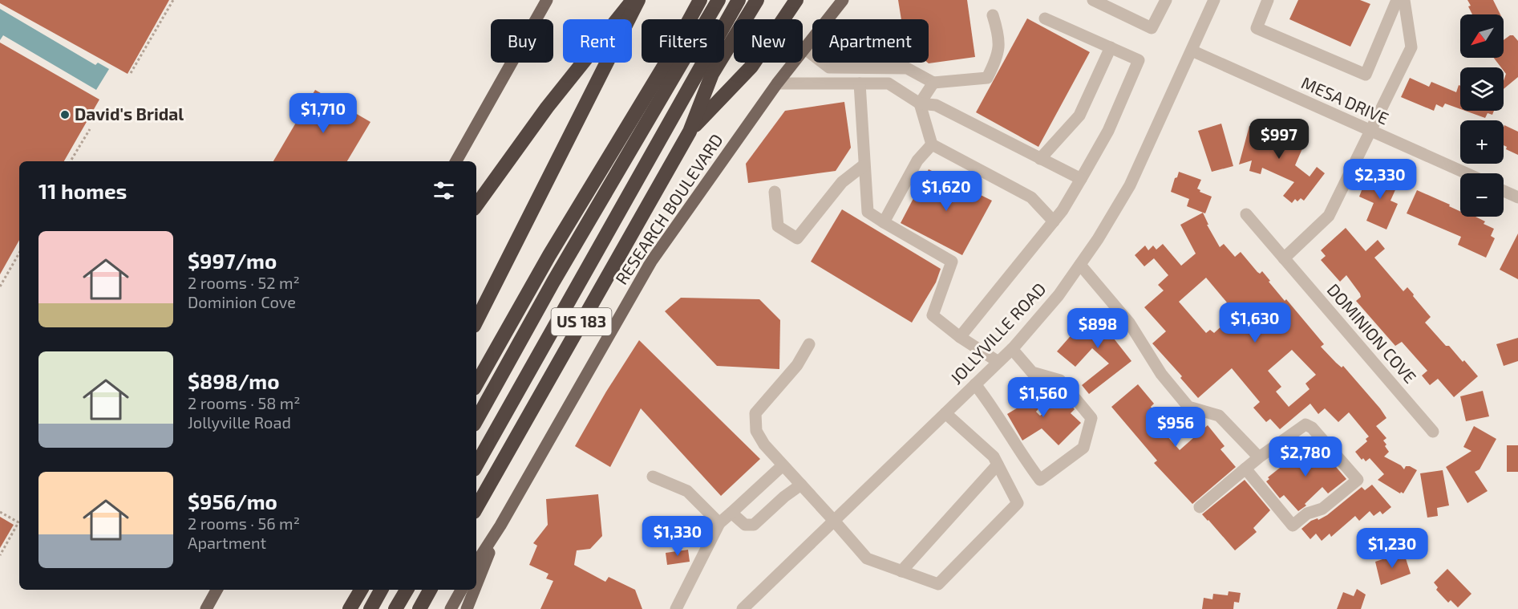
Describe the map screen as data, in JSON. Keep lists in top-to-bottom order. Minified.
{"streets":{"highway":["US 183"],"main road":["RESEARCH BOULEVARD"],"street":["MESA DRIVE","JOLLYVILLE ROAD","DOMINION COVE"]},"crossings":[["MESA DRIVE","JOLLYVILLE ROAD"]],"places":["David's Bridal"],"north":"bottom left","page":{"map_buttons":["+","−"],"chip":["Buy","Rent","Filters","New","Apartment"],"price":["$1,710","$997","$2,330","$1,620","$1,630","$898","$1,560","$956","$2,780","$1,330","$1,230"],"heading":"11 homes","list":[{"name":"$997/mo","note":"2 rooms · 52 m² · Dominion Cove"},{"name":"$898/mo","note":"2 rooms · 58 m² · Jollyville Road"},{"name":"$956/mo","note":"2 rooms · 56 m² · Apartment"}]}}
